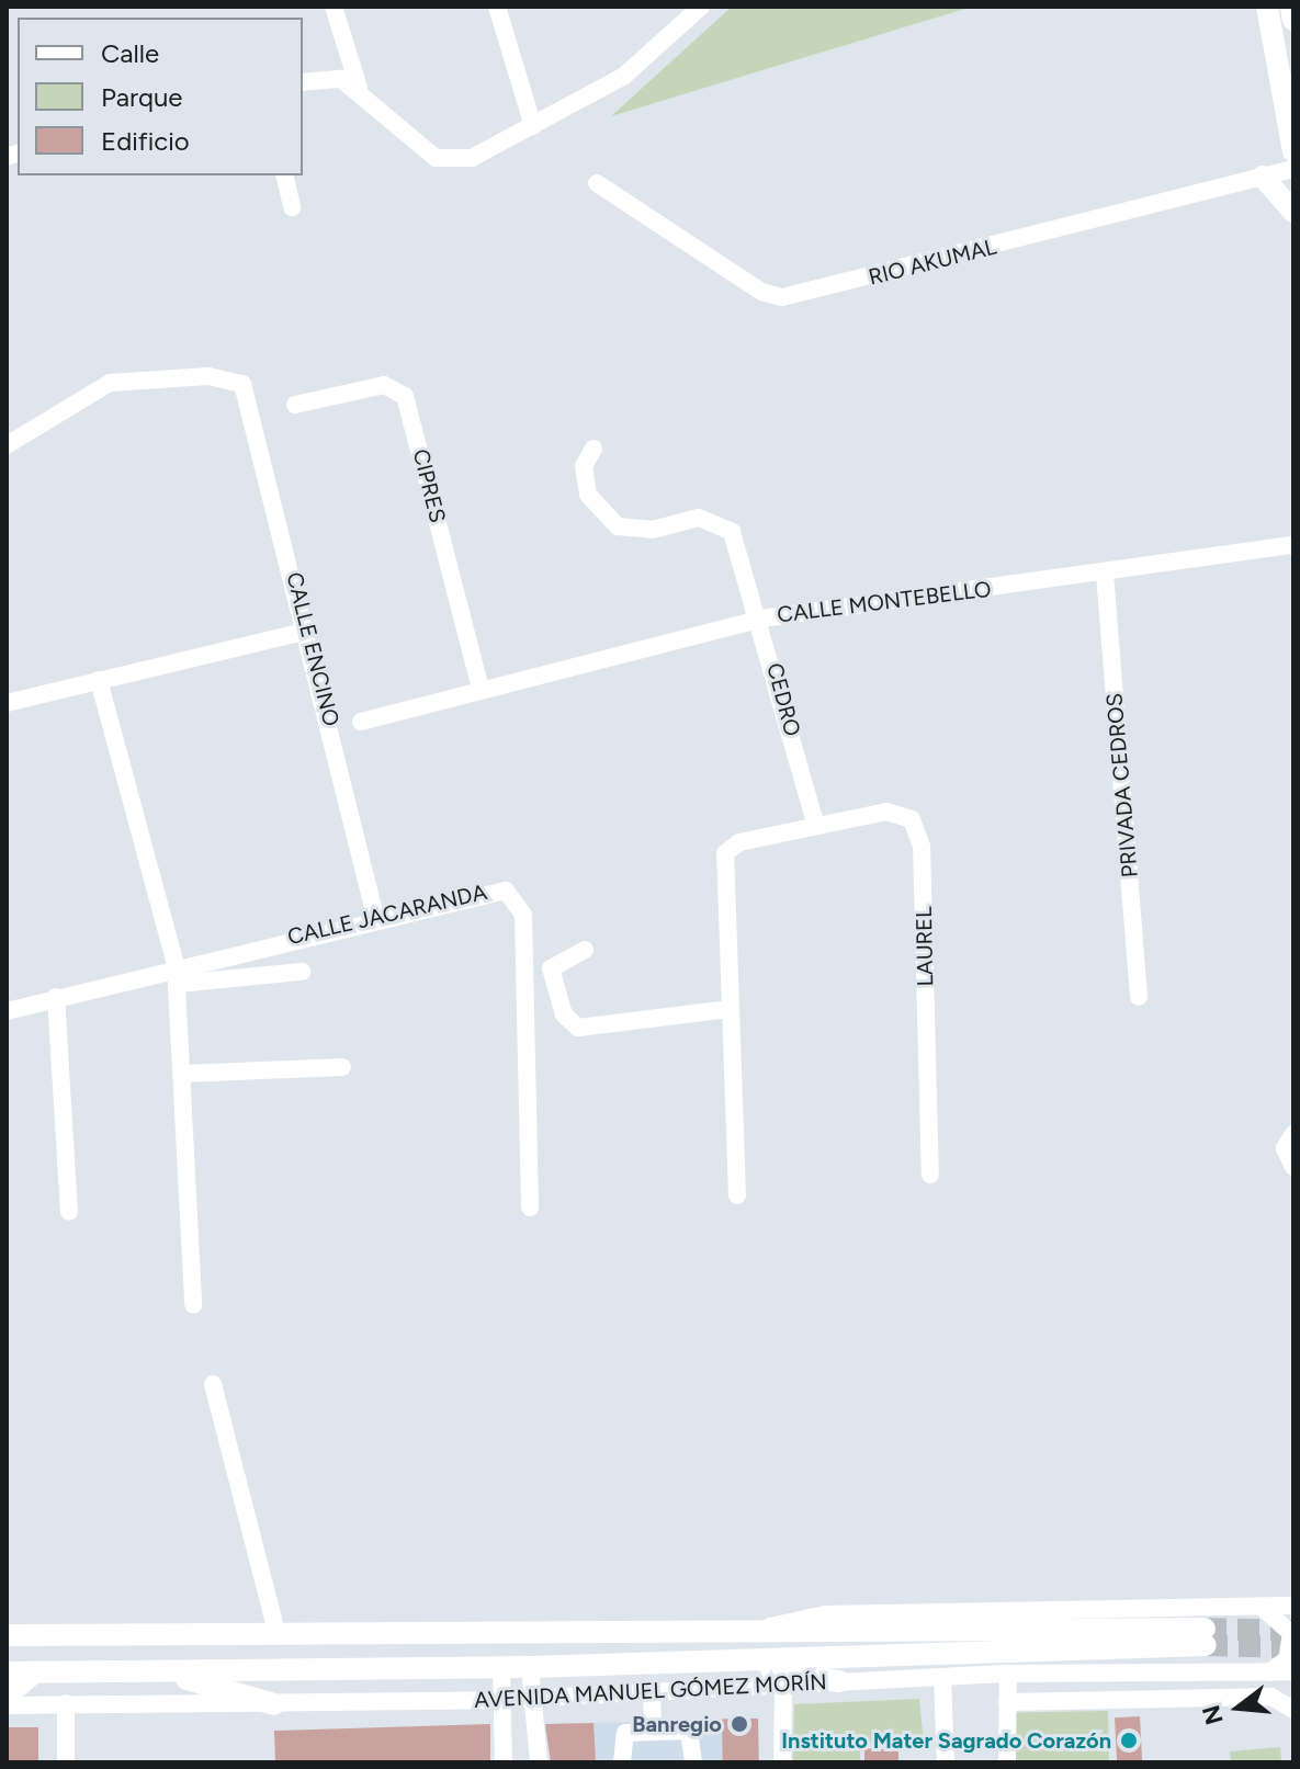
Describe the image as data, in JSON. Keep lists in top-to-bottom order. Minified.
{"streets":{"main road":["AVENIDA MANUEL GÓMEZ MORÍN"],"street":["RIO AKUMAL","CIPRES","CALLE MONTEBELLO","CALLE ENCINO","CEDRO","PRIVADA CEDROS","CALLE JACARANDA","LAUREL"]},"crossings":[["CIPRES","CALLE MONTEBELLO"],["CALLE MONTEBELLO","CEDRO"],["CALLE MONTEBELLO","PRIVADA CEDROS"],["CALLE ENCINO","CALLE JACARANDA"],["CEDRO","LAUREL"]],"places":["Banregio","Instituto Mater Sagrado Corazón"],"legend":["Calle","Parque","Edificio"],"north":"left"}
